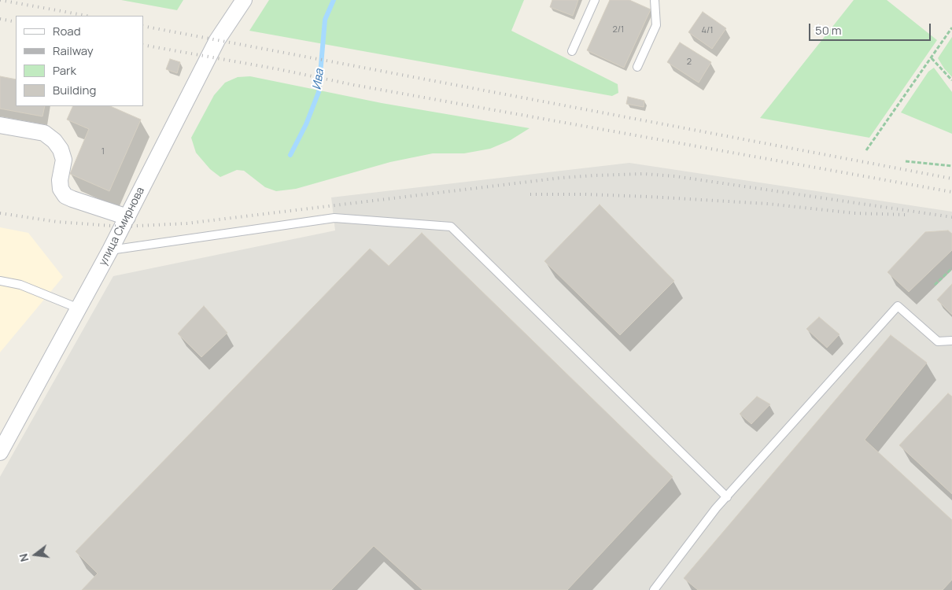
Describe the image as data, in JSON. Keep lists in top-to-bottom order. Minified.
{"streets":{"street":["улица Смирнова"]},"water":["Ива"],"house_numbers":["2/1","4/1","2","1"],"legend":["Road","Railway","Park","Building"],"scale_bar":"50 m","north":"left"}
